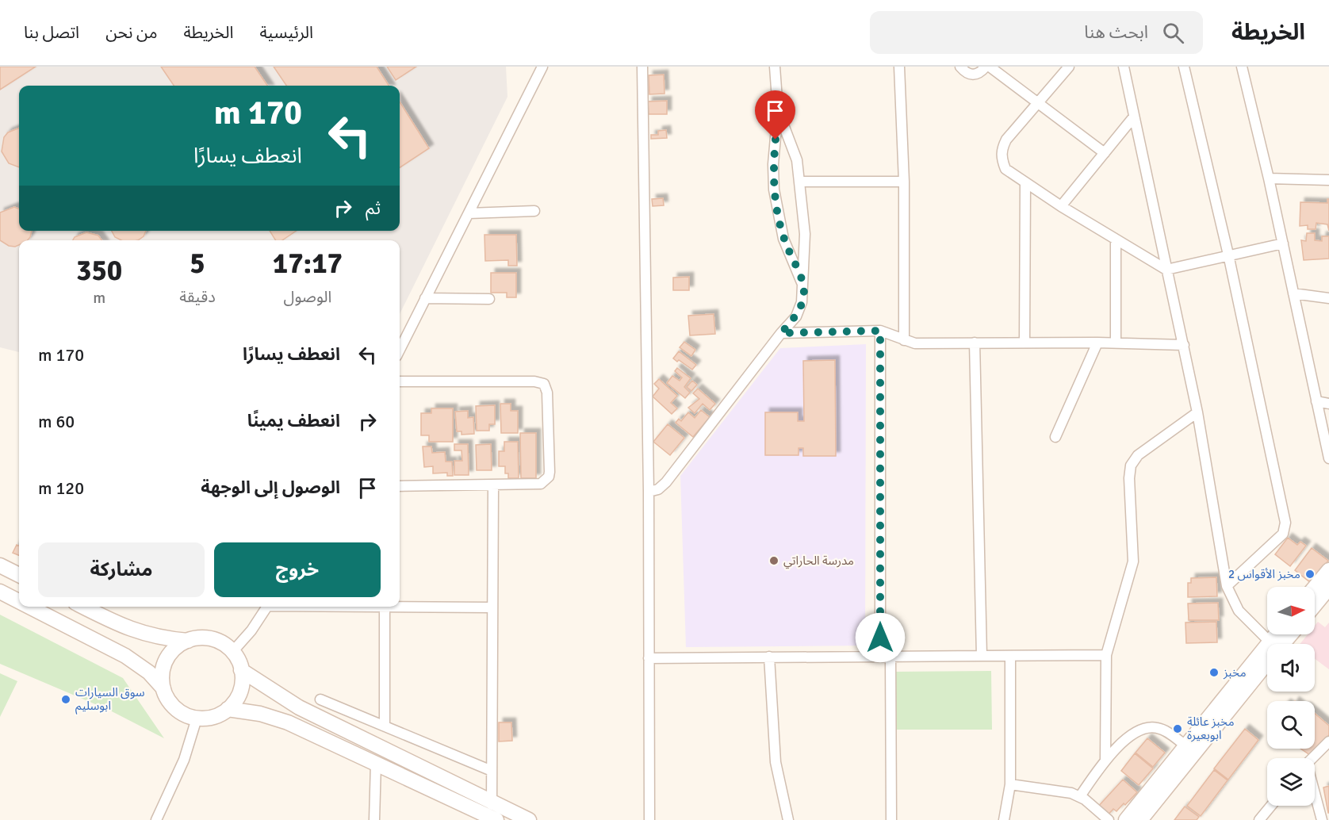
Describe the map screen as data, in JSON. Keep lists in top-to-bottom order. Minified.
{"places":["مدرسة الحاراتي","مخبز الأقواس 2","مخبز","سوق السيارات ابوسليم","مخبز عائلة ابوبعيرة"],"north":"right","page":{"header":"الخريطة","search":"ابحث هنا","nav":["الرئيسية","الخريطة","من نحن","اتصل بنا"],"turn":["170 m","انعطف يسارًا"],"then":"ثم","eta":["17:17","الوصول","5","دقيقة","350","m"],"list":[{"name":"انعطف يسارًا","value":"170 m"},{"name":"انعطف يمينًا","value":"60 m"},{"name":"الوصول إلى الوجهة","value":"120 m"}],"buttons":["خروج","مشاركة"]}}
